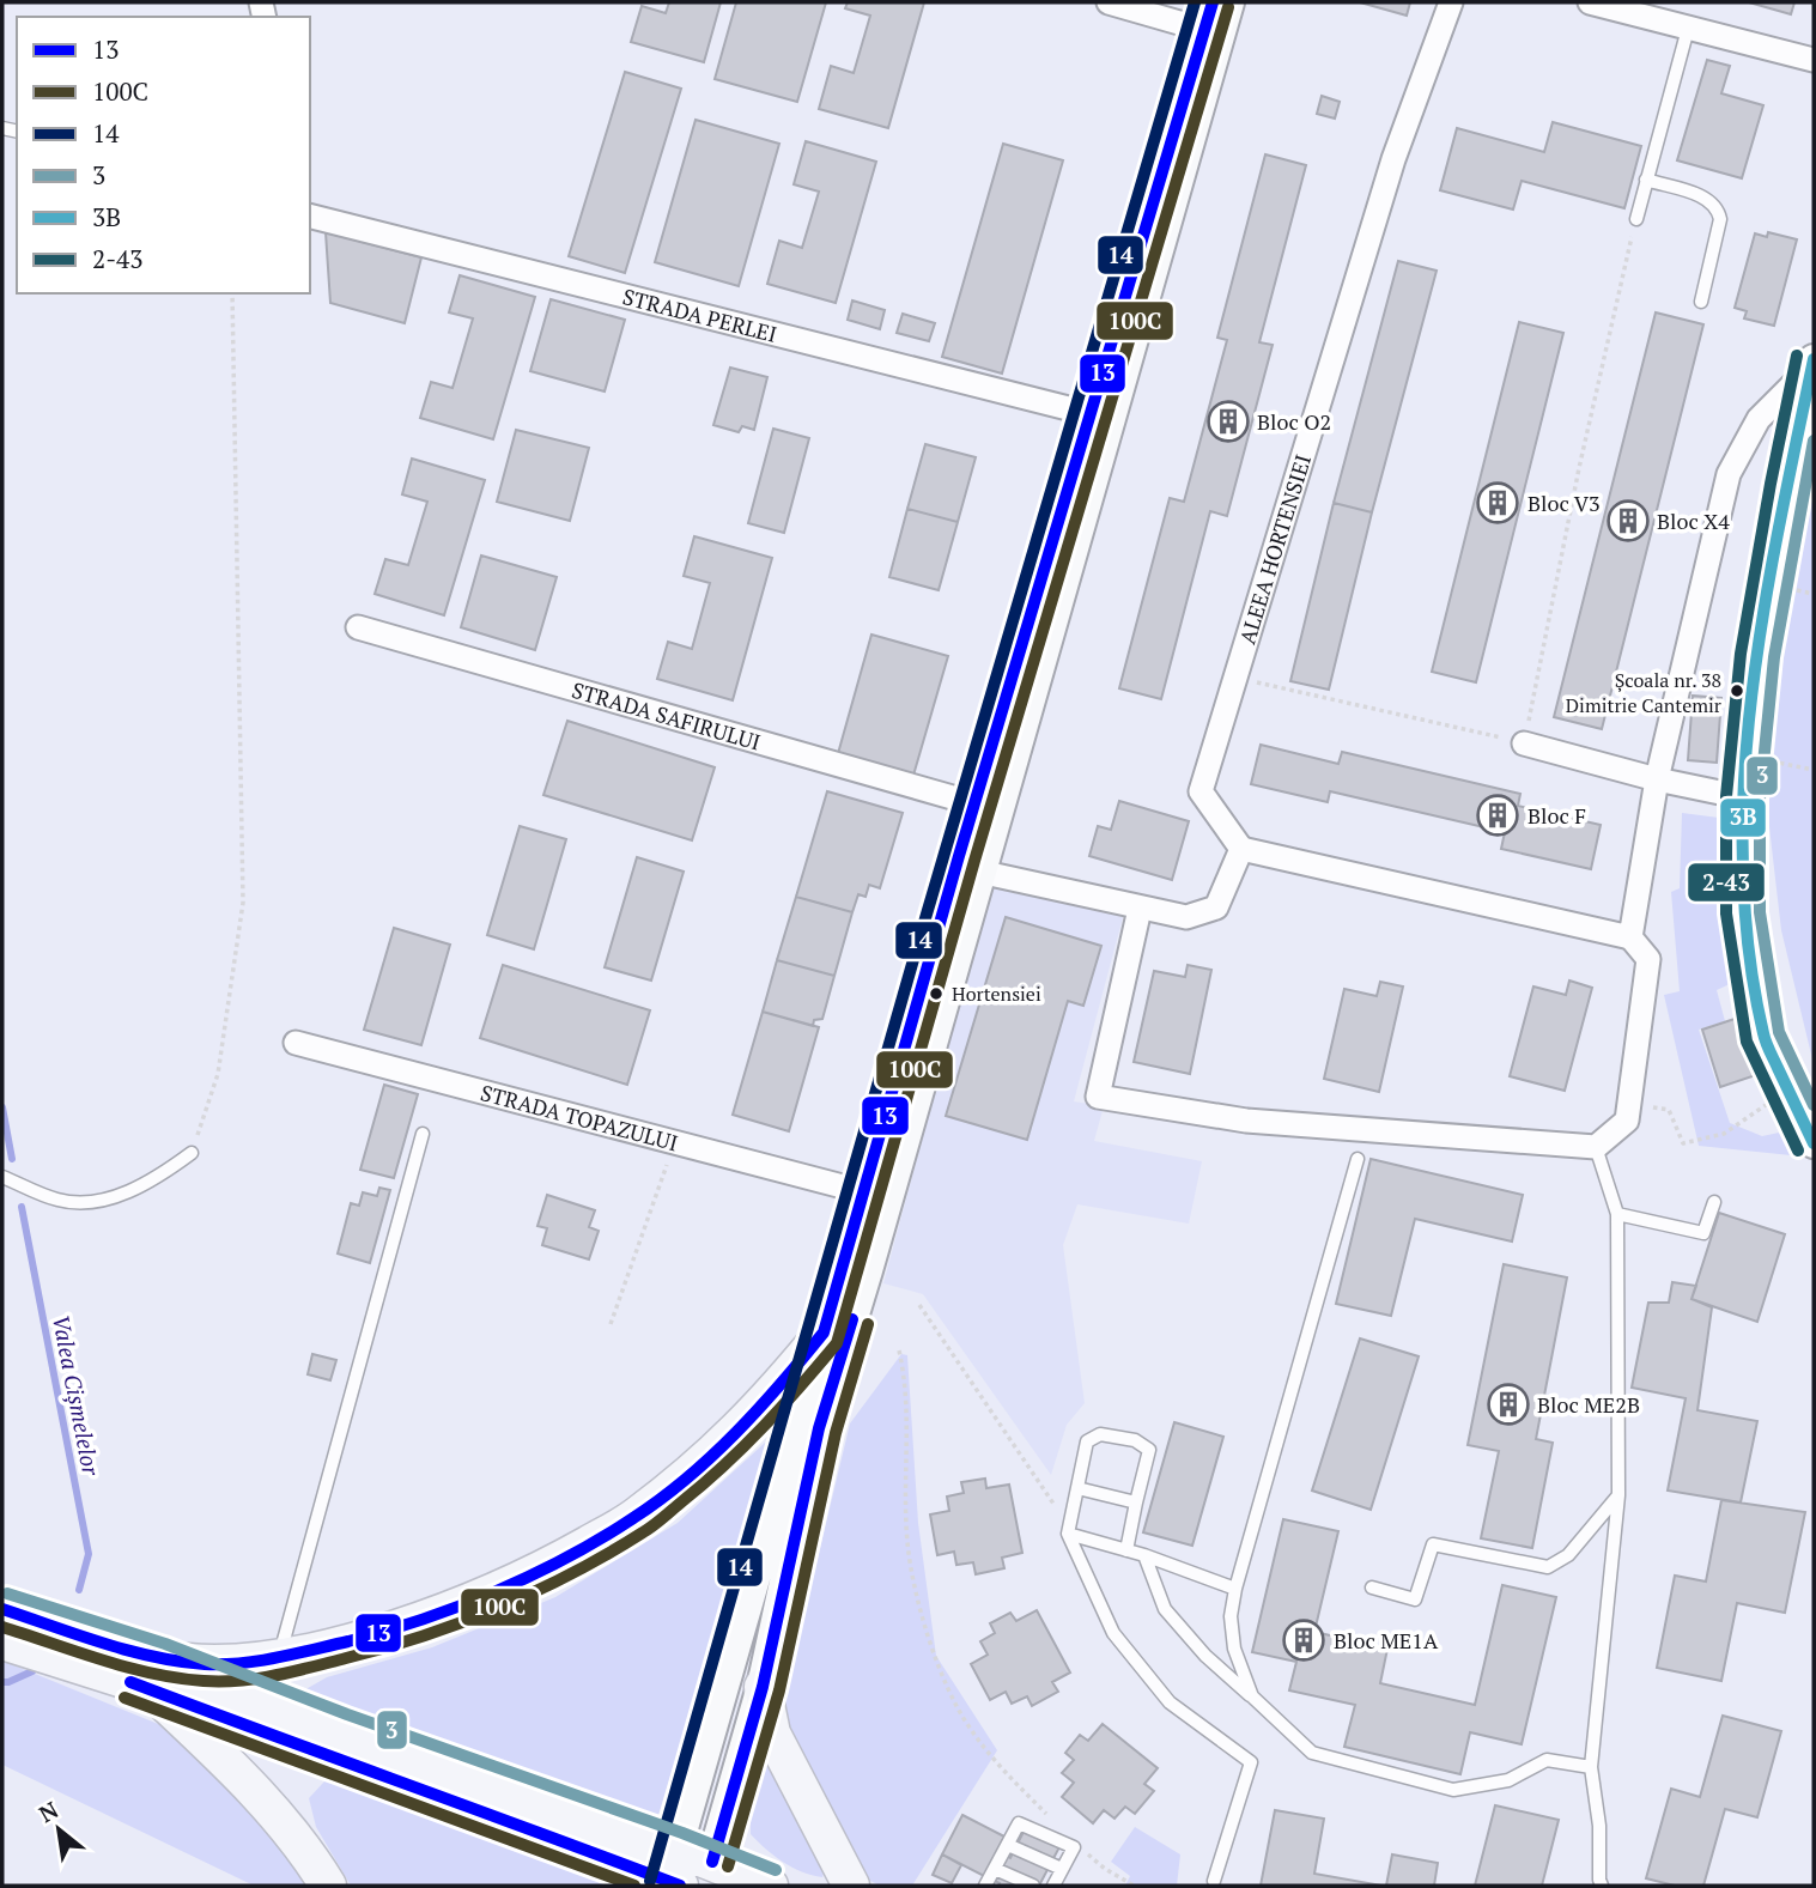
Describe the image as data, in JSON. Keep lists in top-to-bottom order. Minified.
{"streets":{"street":["STRADA PERLEI","ALEEA HORTENSIEI","STRADA SAFIRULUI","STRADA TOPAZULUI"]},"water":["Valea Cișmelelor"],"places":{"building":["Bloc O2","Bloc V3","Bloc X4","Bloc F","Bloc ME2B","Bloc ME1A"],"other":["Școala nr. 38 Dimitrie Cantemir","Hortensiei"]},"lines":["transit line 13","transit line 14","transit line 100C","transit line 2-43","transit line 3B","transit line 3"],"legend":["13","100C","14","3","3B","2-43"],"north":"top left"}
